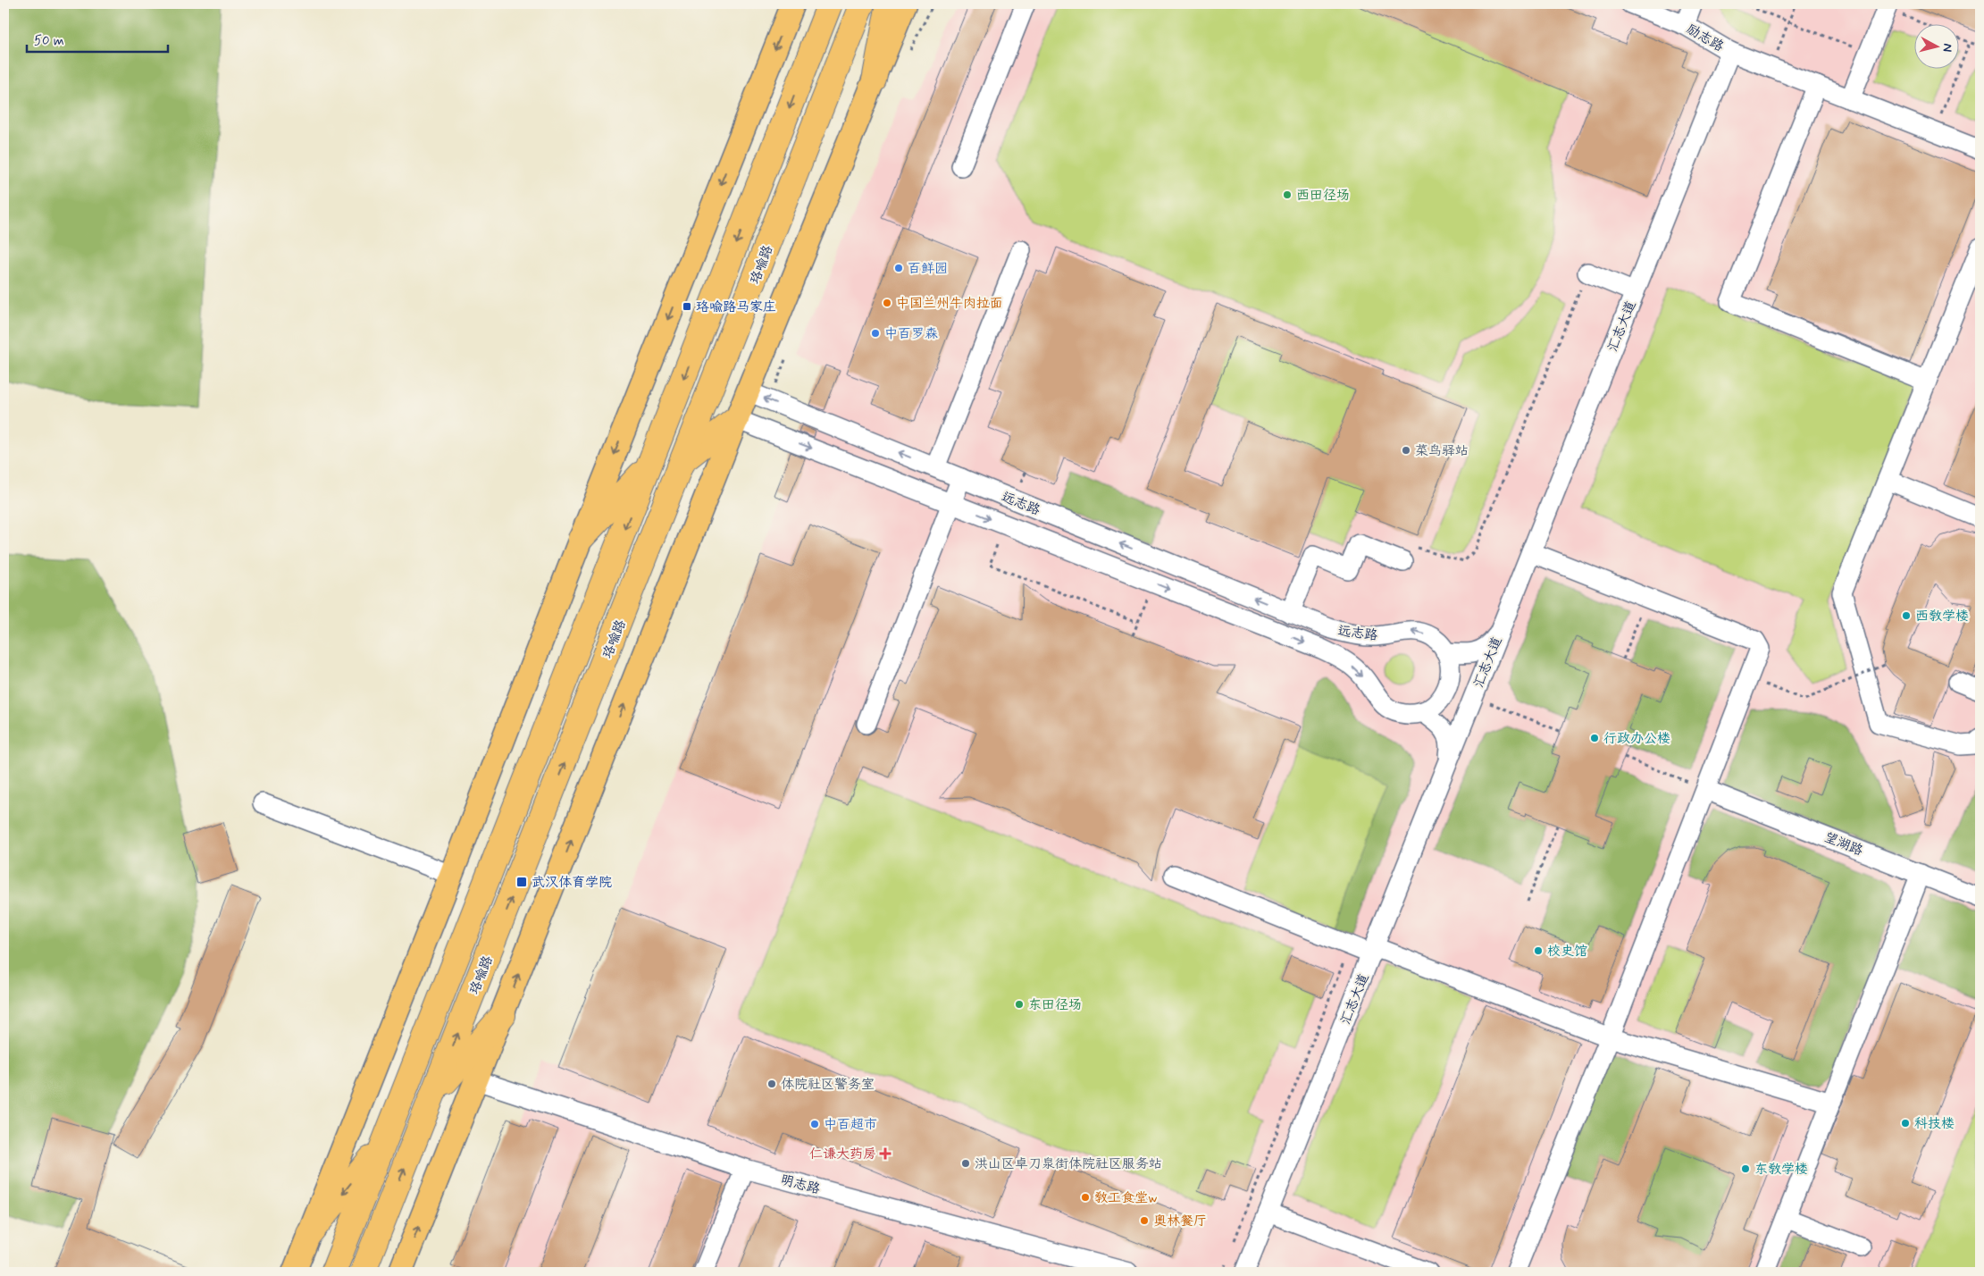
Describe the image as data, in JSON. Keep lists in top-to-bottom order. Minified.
{"streets":{"highway":["珞喻路"],"street":["励志路","汇志大道","远志路","望湖路","明志路"]},"crossings":[["励志路","汇志大道"]],"places":{"other":["西田径场","百鲜园","中国兰州牛肉拉面","中百罗森","菜鸟驿站","西教学楼","行政办公楼","校史馆","东田径场","体院社区警务室","科技楼","中百超市","洪山区卓刀泉街体院社区服务站","东教学楼","教工食堂w","奥林餐厅"],"transit":["珞喻路马家庄","武汉体育学院"],"health":["仁谦大药房"]},"scale_bar":"50 m","north":"right"}
